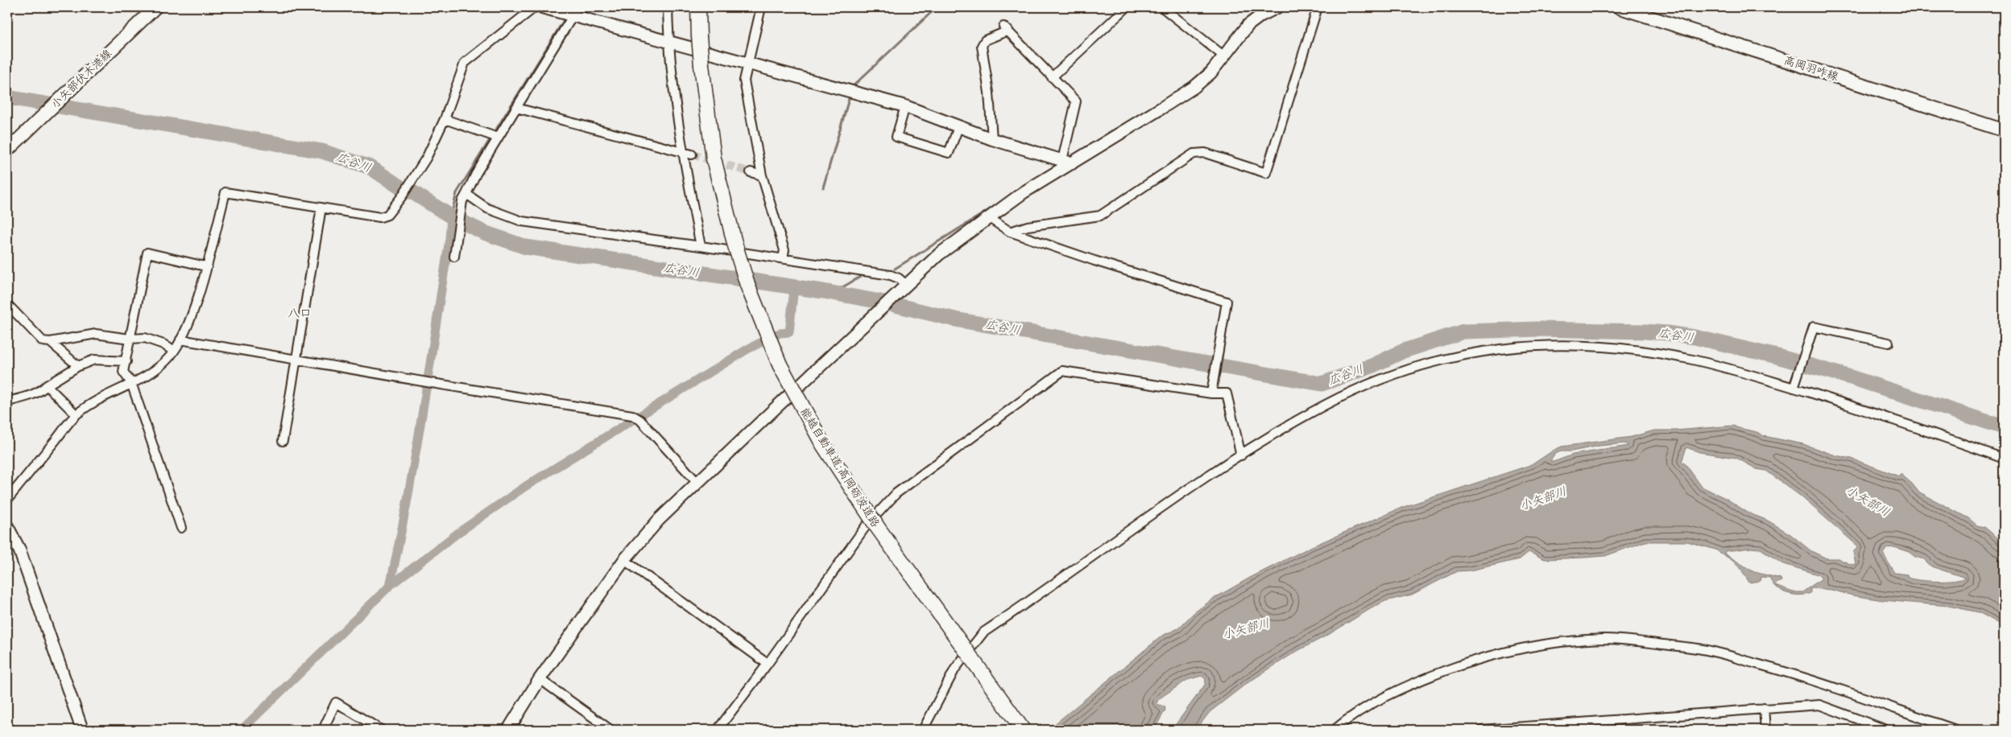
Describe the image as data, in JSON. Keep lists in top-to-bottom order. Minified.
{"streets":{"highway":["能越自動車道;高岡砺波道路"],"main road":["高岡羽咋線","小矢部伏木港線"]},"districts":["八口"],"water":["広谷川","小矢部川"]}
